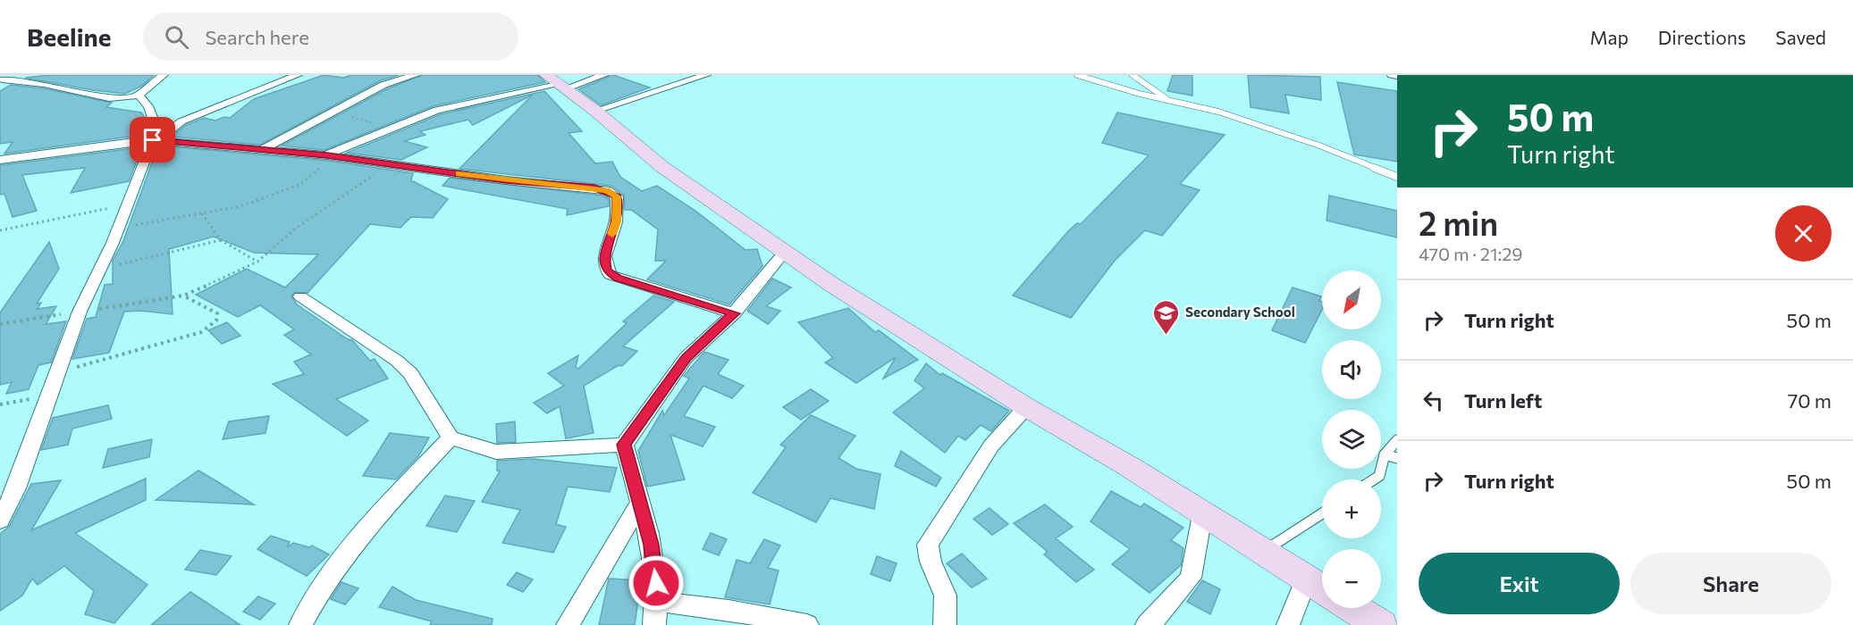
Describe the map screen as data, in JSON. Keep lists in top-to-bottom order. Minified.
{"places":{"school or university":["Secondary School"]},"north":"bottom left","page":{"header":"Beeline","search":"Search here","nav":["Map","Directions","Saved"],"turn":["50 m","Turn right"],"heading":["2 min","470 m · 21:29"],"map_buttons":["+","−"],"list":[{"name":"Turn right","value":"50 m"},{"name":"Turn left","value":"70 m"},{"name":"Turn right","value":"50 m"}],"buttons":["Exit","Share"]}}
